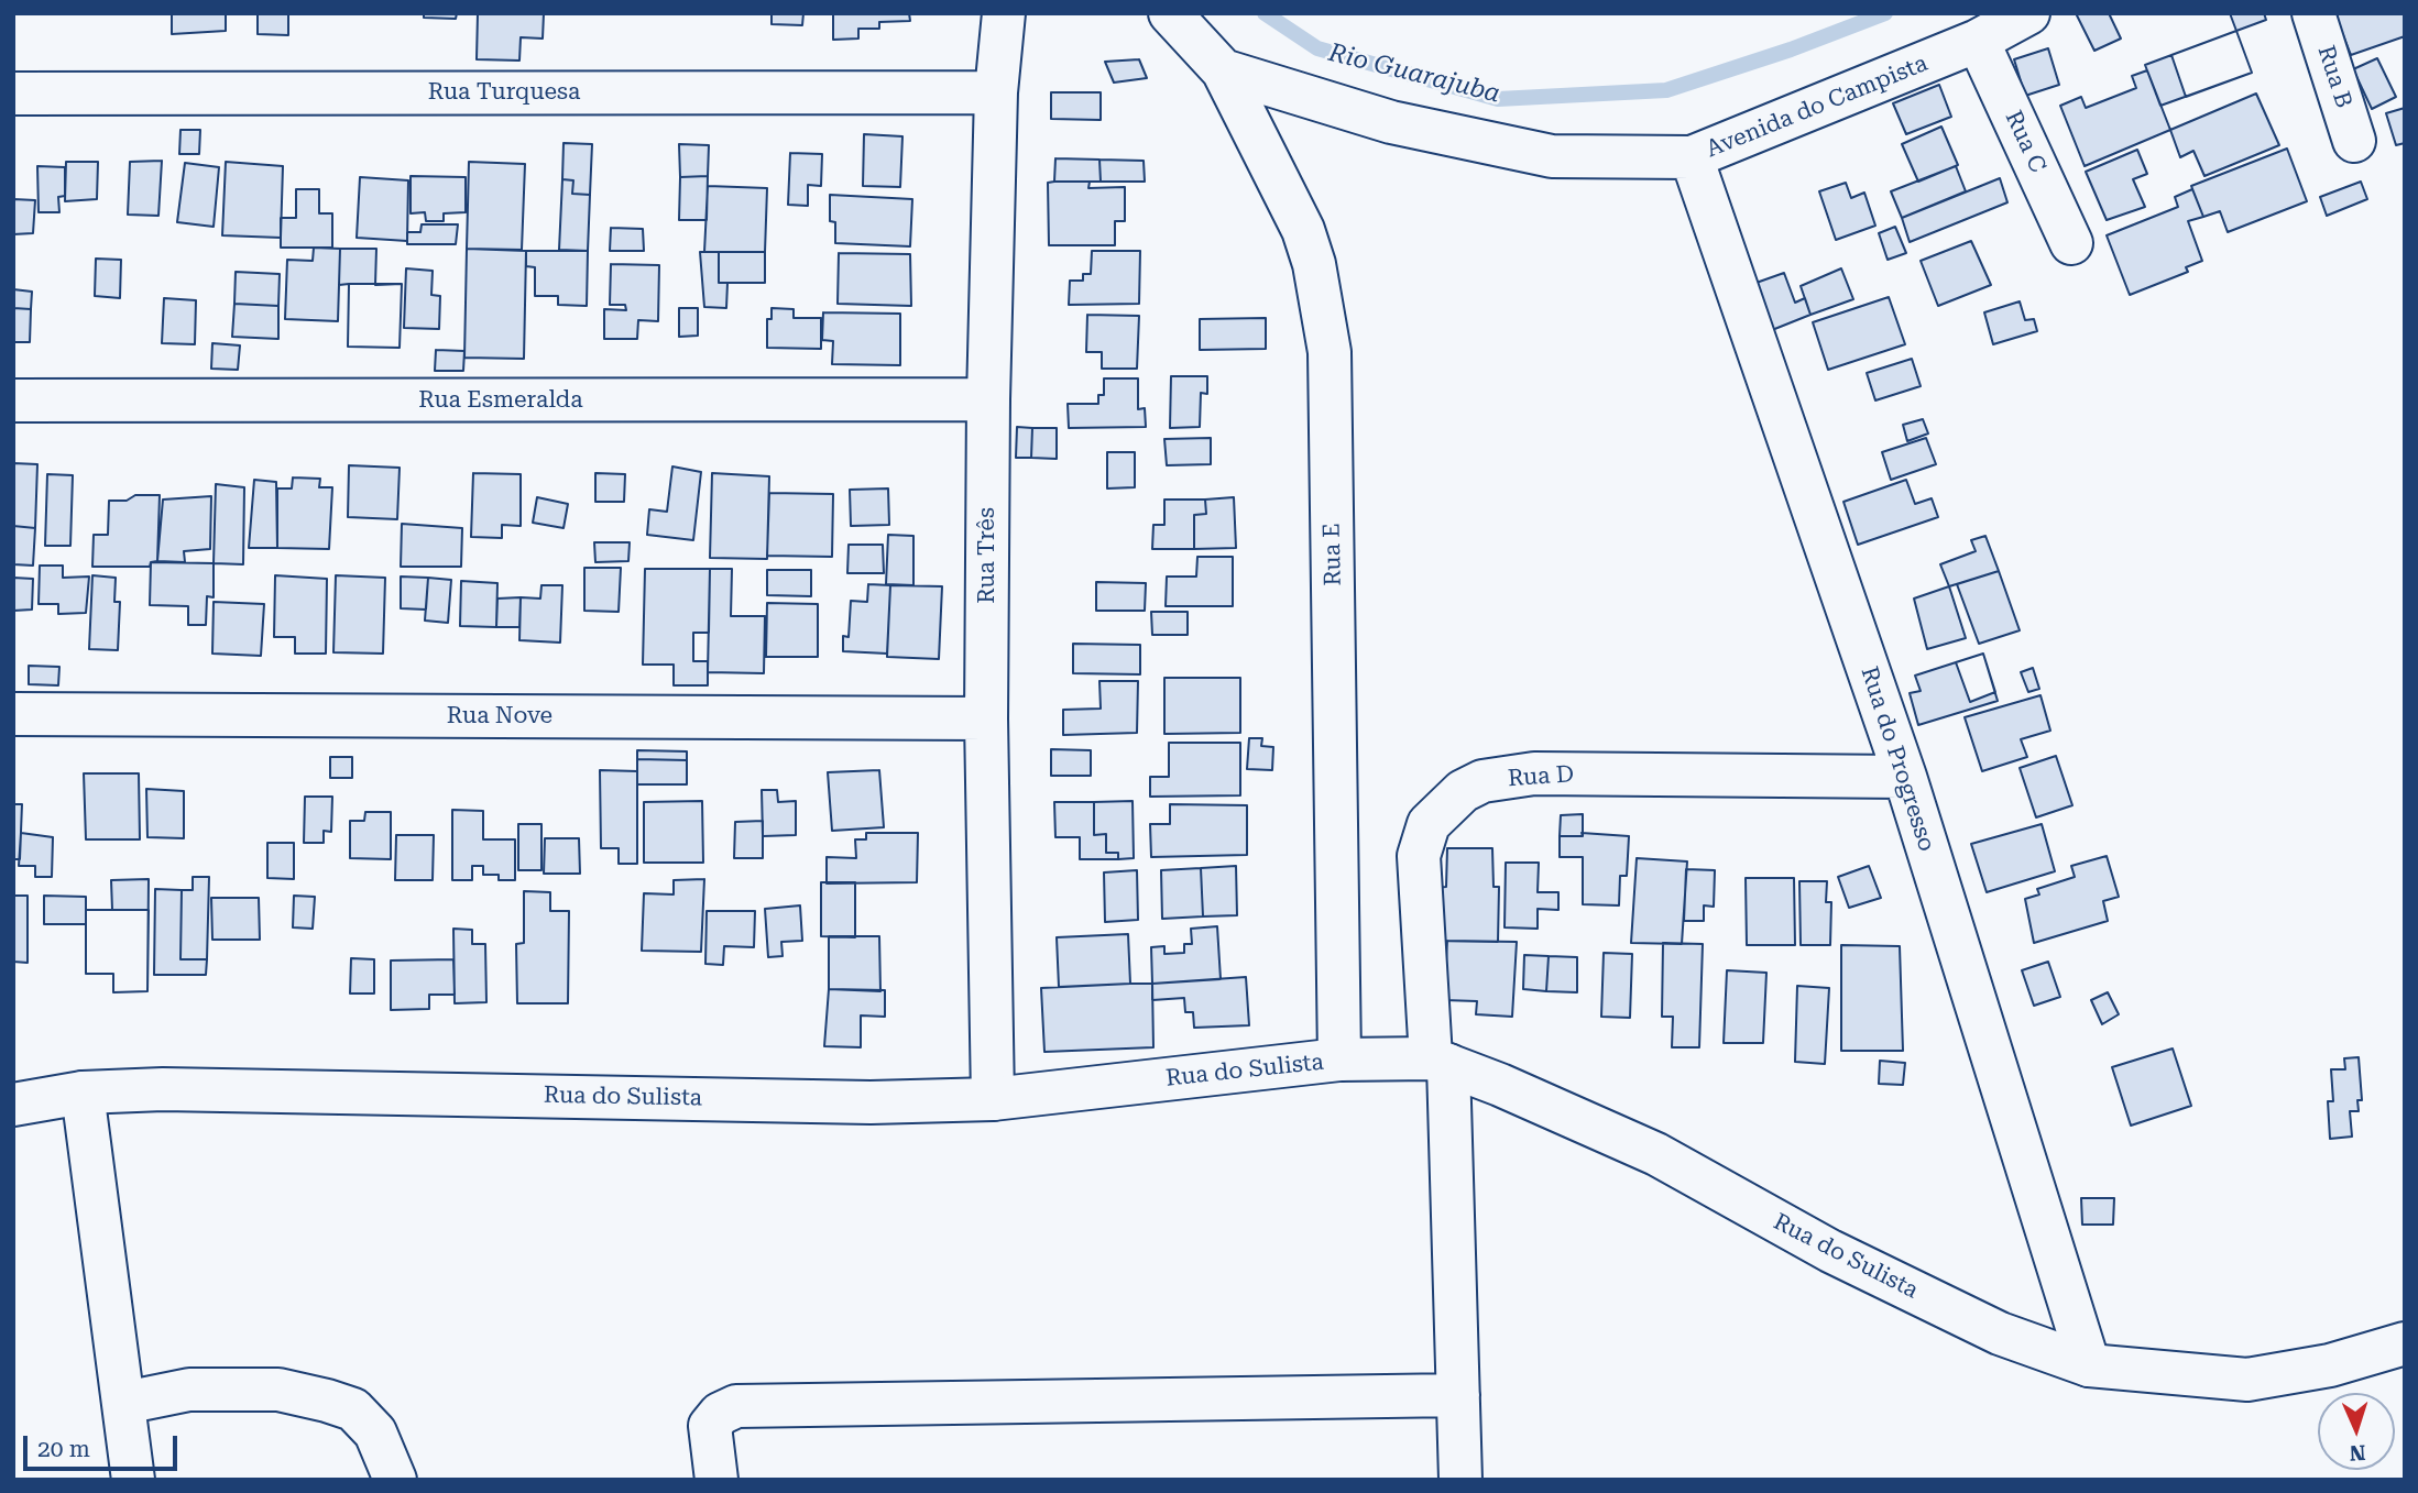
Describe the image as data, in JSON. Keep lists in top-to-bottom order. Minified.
{"streets":{"street":["Rua B","Rua Turquesa","Avenida do Campista","Rua C","Rua Esmeralda","Rua E","Rua Três","Rua Nove","Rua do Progresso","Rua D","Rua do Sulista"]},"crossings":[["Rua Turquesa","Rua Três"],["Avenida do Campista","Rua C"],["Avenida do Campista","Rua E"],["Avenida do Campista","Rua do Progresso"],["Rua Esmeralda","Rua Três"],["Rua E","Rua do Sulista"],["Rua Três","Rua Nove"],["Rua Três","Rua do Sulista"],["Rua do Progresso","Rua D"],["Rua do Progresso","Rua do Sulista"],["Rua D","Rua do Sulista"]],"water":["Rio Guarajuba"],"scale_bar":"20 m","north":"bottom"}
